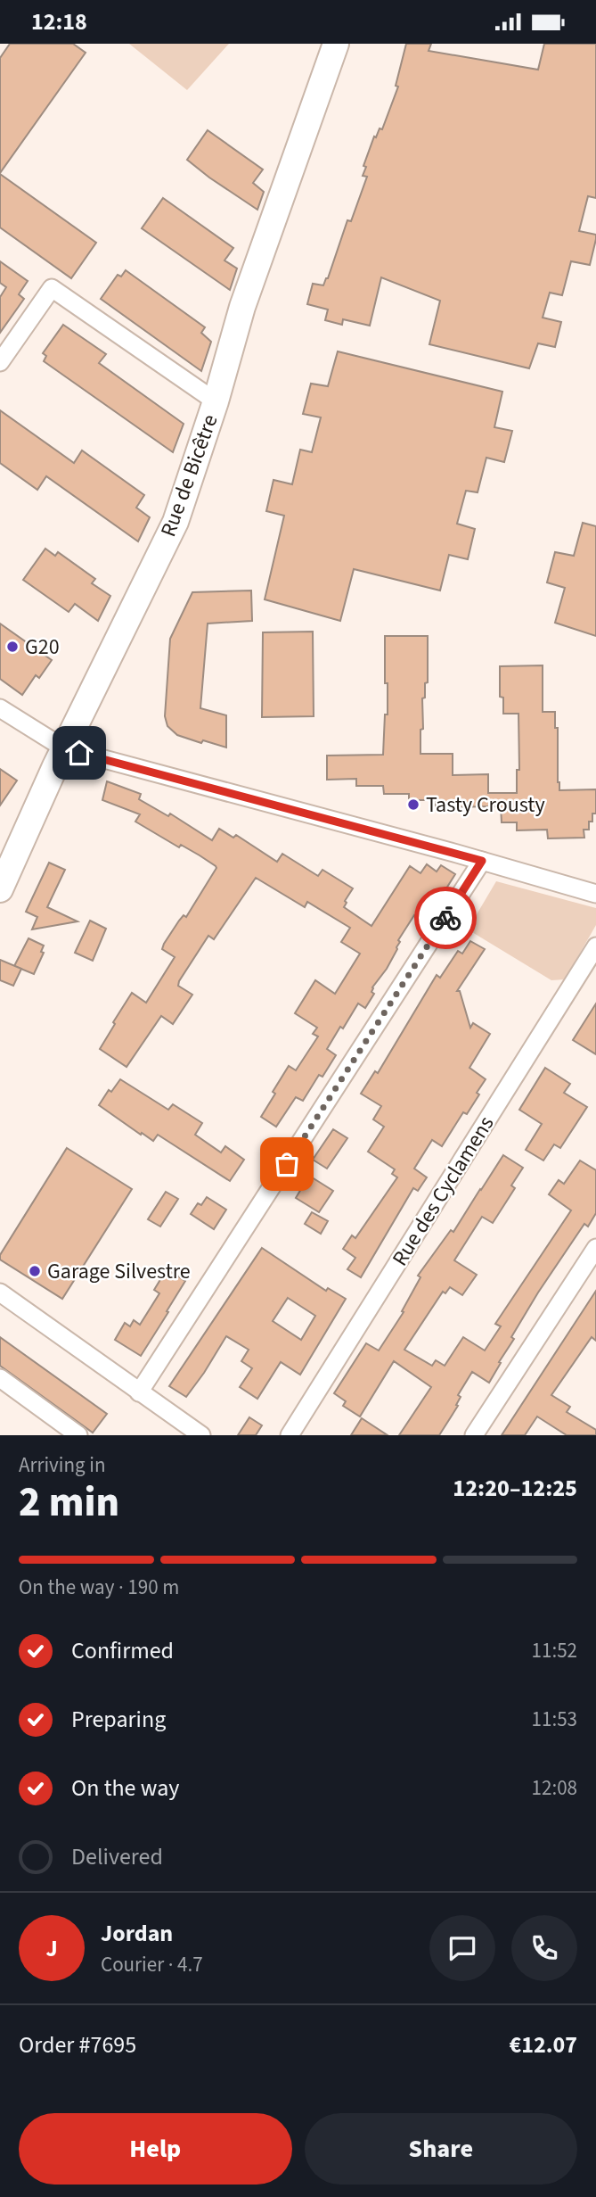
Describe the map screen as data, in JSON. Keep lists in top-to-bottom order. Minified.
{"streets":{"street":["Rue de Bicêtre","Rue des Cyclamens"]},"places":["G20","Tasty Crousty","Garage Silvestre"],"page":{"status":"12:18","heading":["2 min","Arriving in","12:20–12:25"],"panel":["Jordan","Courier · 4.7","Order #7695","€12.07"],"bar":"On the way · 190 m","list":[["Confirmed","11:52"],["Preparing","11:53"],["On the way","12:08"],"Delivered"],"round":"J","buttons":["Help","Share"]}}
